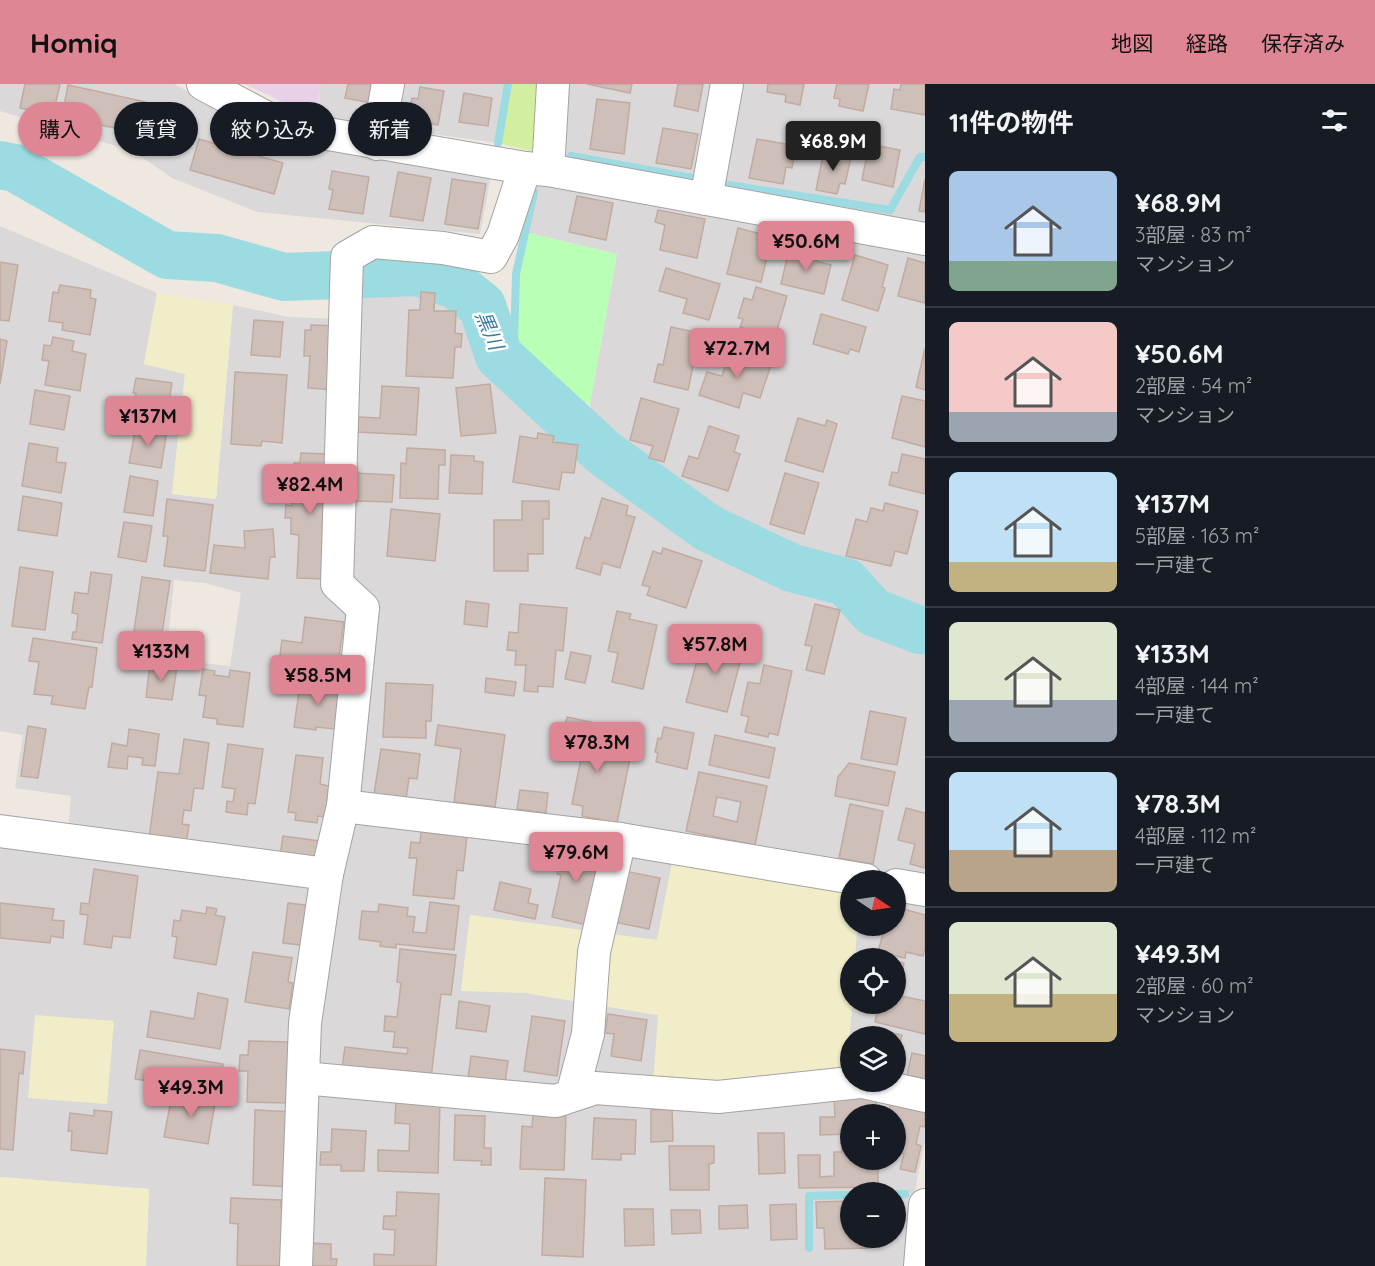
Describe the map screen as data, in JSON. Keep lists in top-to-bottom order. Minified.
{"water":["黒川"],"north":"right","page":{"header":"Homiq","nav":["地図","経路","保存済み"],"heading":"11件の物件","chip":["購入","賃貸","絞り込み","新着"],"price":["¥68.9M","¥50.6M","¥72.7M","¥137M","¥82.4M","¥57.8M","¥133M","¥58.5M","¥78.3M","¥79.6M","¥49.3M"],"list":[{"name":"¥68.9M","note":"3部屋 · 83 m² · マンション"},{"name":"¥50.6M","note":"2部屋 · 54 m² · マンション"},{"name":"¥137M","note":"5部屋 · 163 m² · 一戸建て"},{"name":"¥133M","note":"4部屋 · 144 m² · 一戸建て"},{"name":"¥78.3M","note":"4部屋 · 112 m² · 一戸建て"},{"name":"¥49.3M","note":"2部屋 · 60 m² · マンション"}],"map_buttons":["+","−"]}}
